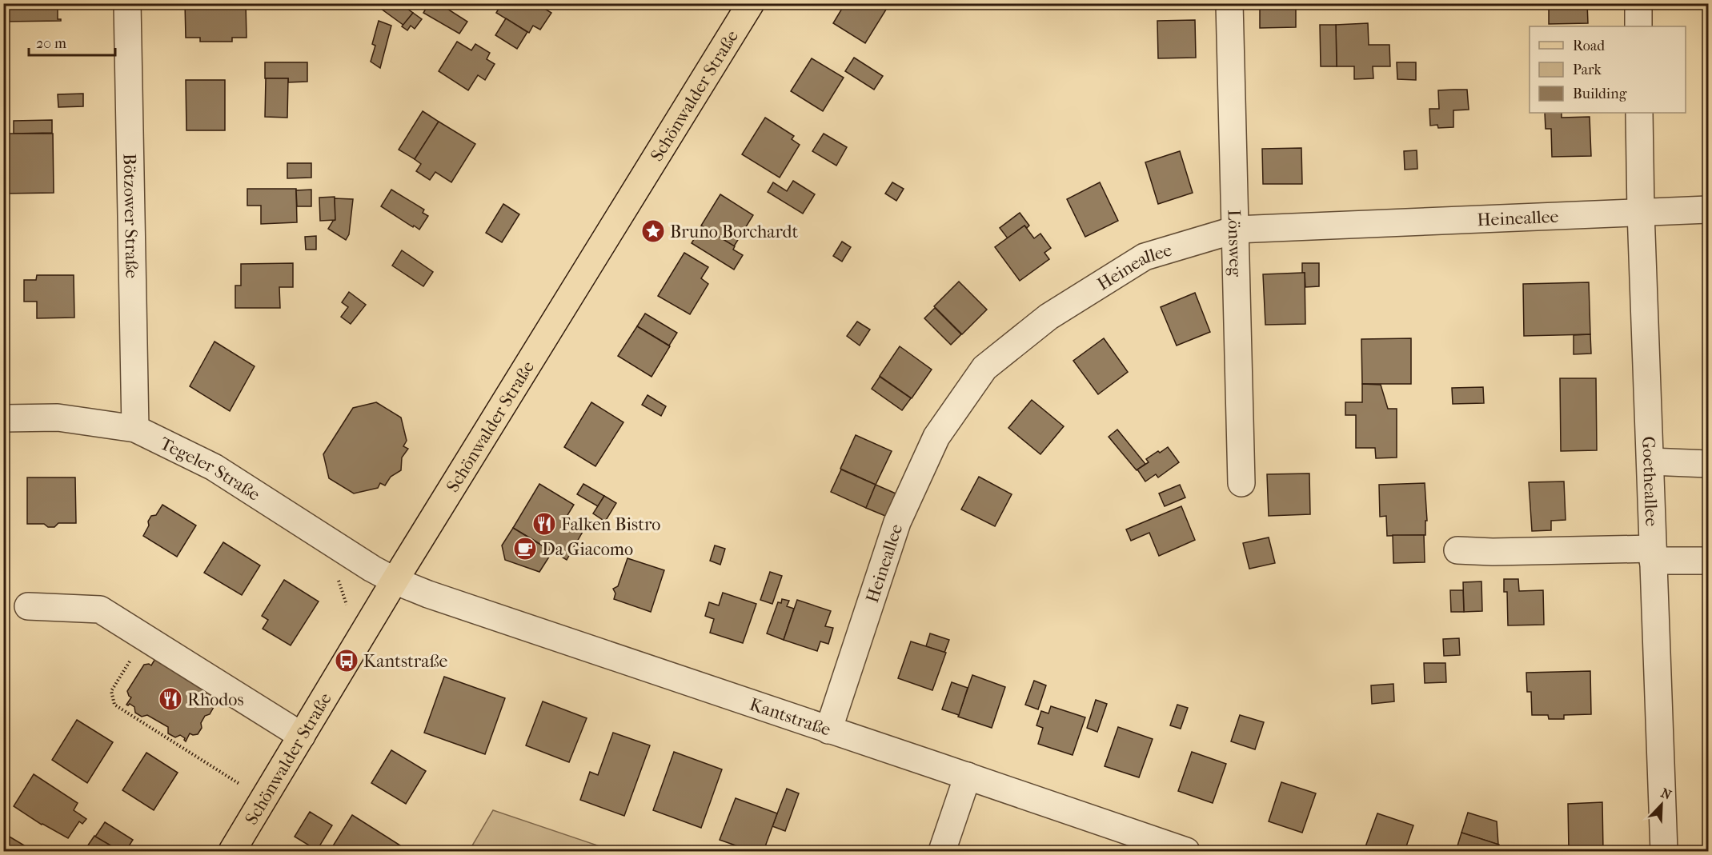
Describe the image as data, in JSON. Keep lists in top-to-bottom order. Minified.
{"streets":{"main road":["Schönwalder Straße"],"street":["Bötzower Straße","Heineallee","Lönsweg","Tegeler Straße","Goetheallee","Kantstraße"]},"crossings":[["Schönwalder Straße","Tegeler Straße"],["Schönwalder Straße","Kantstraße"],["Bötzower Straße","Tegeler Straße"],["Heineallee","Lönsweg"],["Heineallee","Goetheallee"],["Heineallee","Kantstraße"],["Tegeler Straße","Kantstraße"]],"places":{"place":["Bruno Borchardt"],"restaurant":["Falken Bistro","Rhodos"],"cafe":["Da Giacomo"],"bus stop":["Kantstraße"]},"legend":["Road","Park","Building"],"scale_bar":"20 m","north":"top right"}
